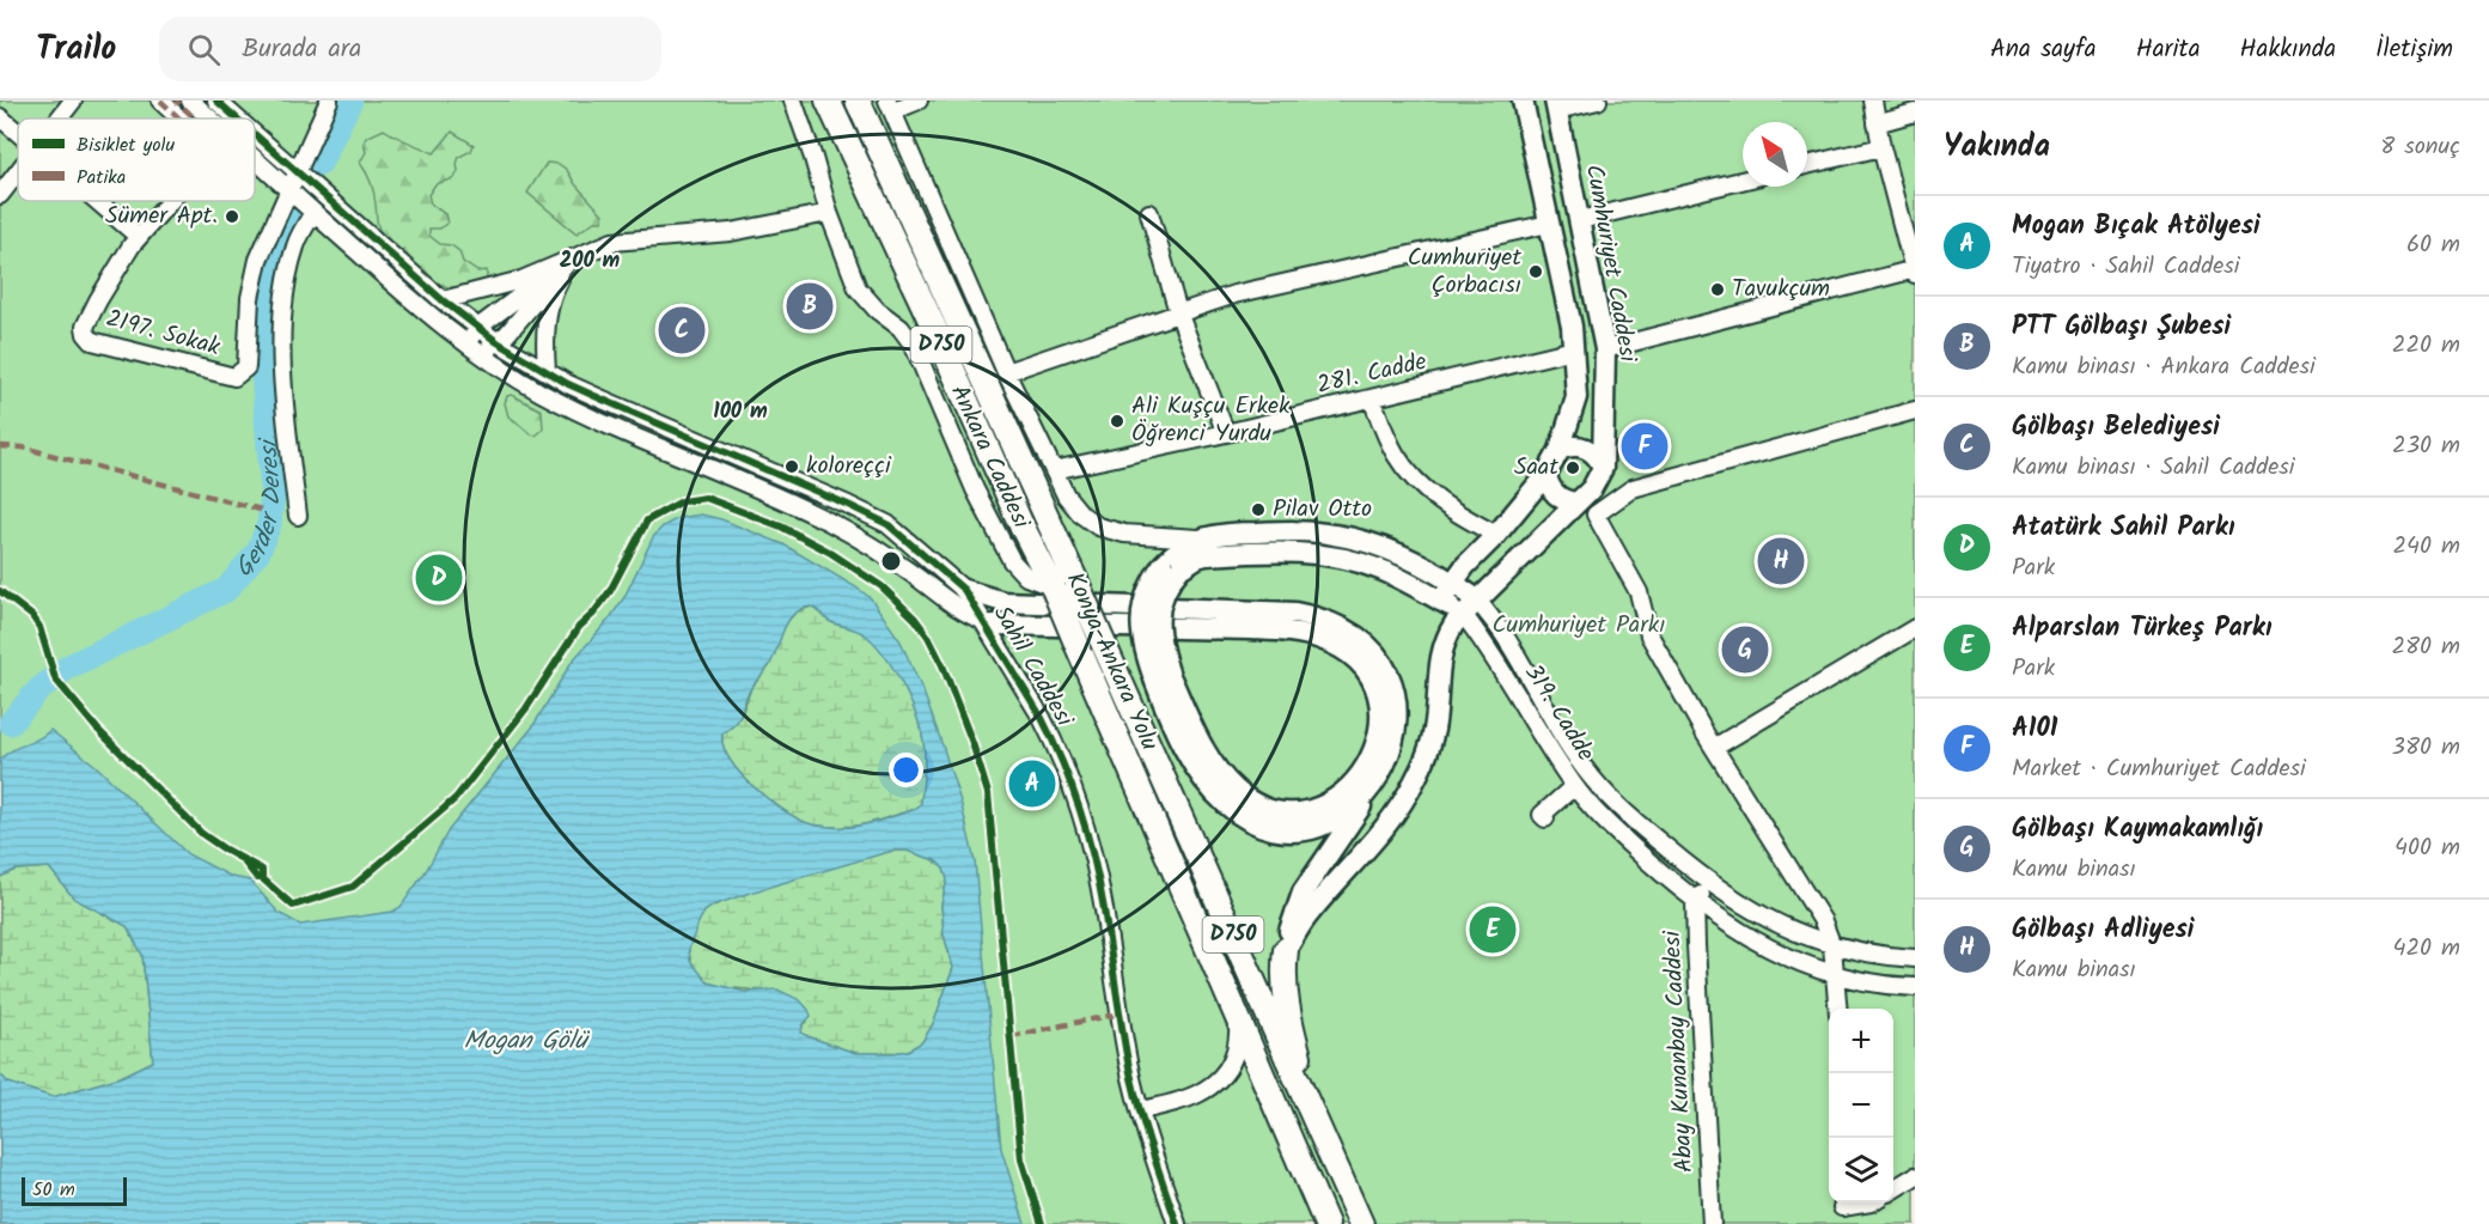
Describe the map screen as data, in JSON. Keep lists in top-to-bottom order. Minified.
{"streets":{"highway":["D750","Konya-Ankara Yolu"],"main road":["Cumhuriyet Caddesi","319. Cadde"],"street":["2197. Sokak","281. Cadde","Ankara Caddesi","Sahil Caddesi","Abay Kunanbay Caddesi"]},"crossings":[["Cumhuriyet Caddesi","281. Cadde"],["Cumhuriyet Caddesi","319. Cadde"],["D750","Ankara Caddesi"],["281. Cadde","319. Cadde"],["Sahil Caddesi","319. Cadde"],["319. Cadde","Abay Kunanbay Caddesi"]],"water":["Gerder Deresi","Mogan Gölü"],"parks":["Cumhuriyet Parkı"],"places":["Sümer Apt.","Cumhuriyet Çorbacısı","Tavukçum","Ali Kuşçu Erkek Öğrenci Yurdu","koloreççi","Saat","Pilav Otto"],"legend":["Bisiklet yolu","Patika"],"scale_bar":"50 m","north":"top left","page":{"header":"Trailo","search":"Burada ara","nav":["Ana sayfa","Harita","Hakkında","İletişim"],"heading":["Yakında","8 sonuç"],"list":[{"mark":"A","name":"Mogan Bıçak Atölyesi","note":"Tiyatro · Sahil Caddesi","value":"60 m"},{"mark":"B","name":"PTT Gölbaşı Şubesi","note":"Kamu binası · Ankara Caddesi","value":"220 m"},{"mark":"C","name":"Gölbaşı Belediyesi","note":"Kamu binası · Sahil Caddesi","value":"230 m"},{"mark":"D","name":"Atatürk Sahil Parkı","note":"Park","value":"240 m"},{"mark":"E","name":"Alparslan Türkeş Parkı","note":"Park","value":"280 m"},{"mark":"F","name":"A101","note":"Market · Cumhuriyet Caddesi","value":"380 m"},{"mark":"G","name":"Gölbaşı Kaymakamlığı","note":"Kamu binası","value":"400 m"},{"mark":"H","name":"Gölbaşı Adliyesi","note":"Kamu binası","value":"420 m"}],"pins":["B","C","F","H","D","G","A","E"],"map_buttons":["+","−"],"scale":"50 m"},"rings":["200 m","100 m"]}
